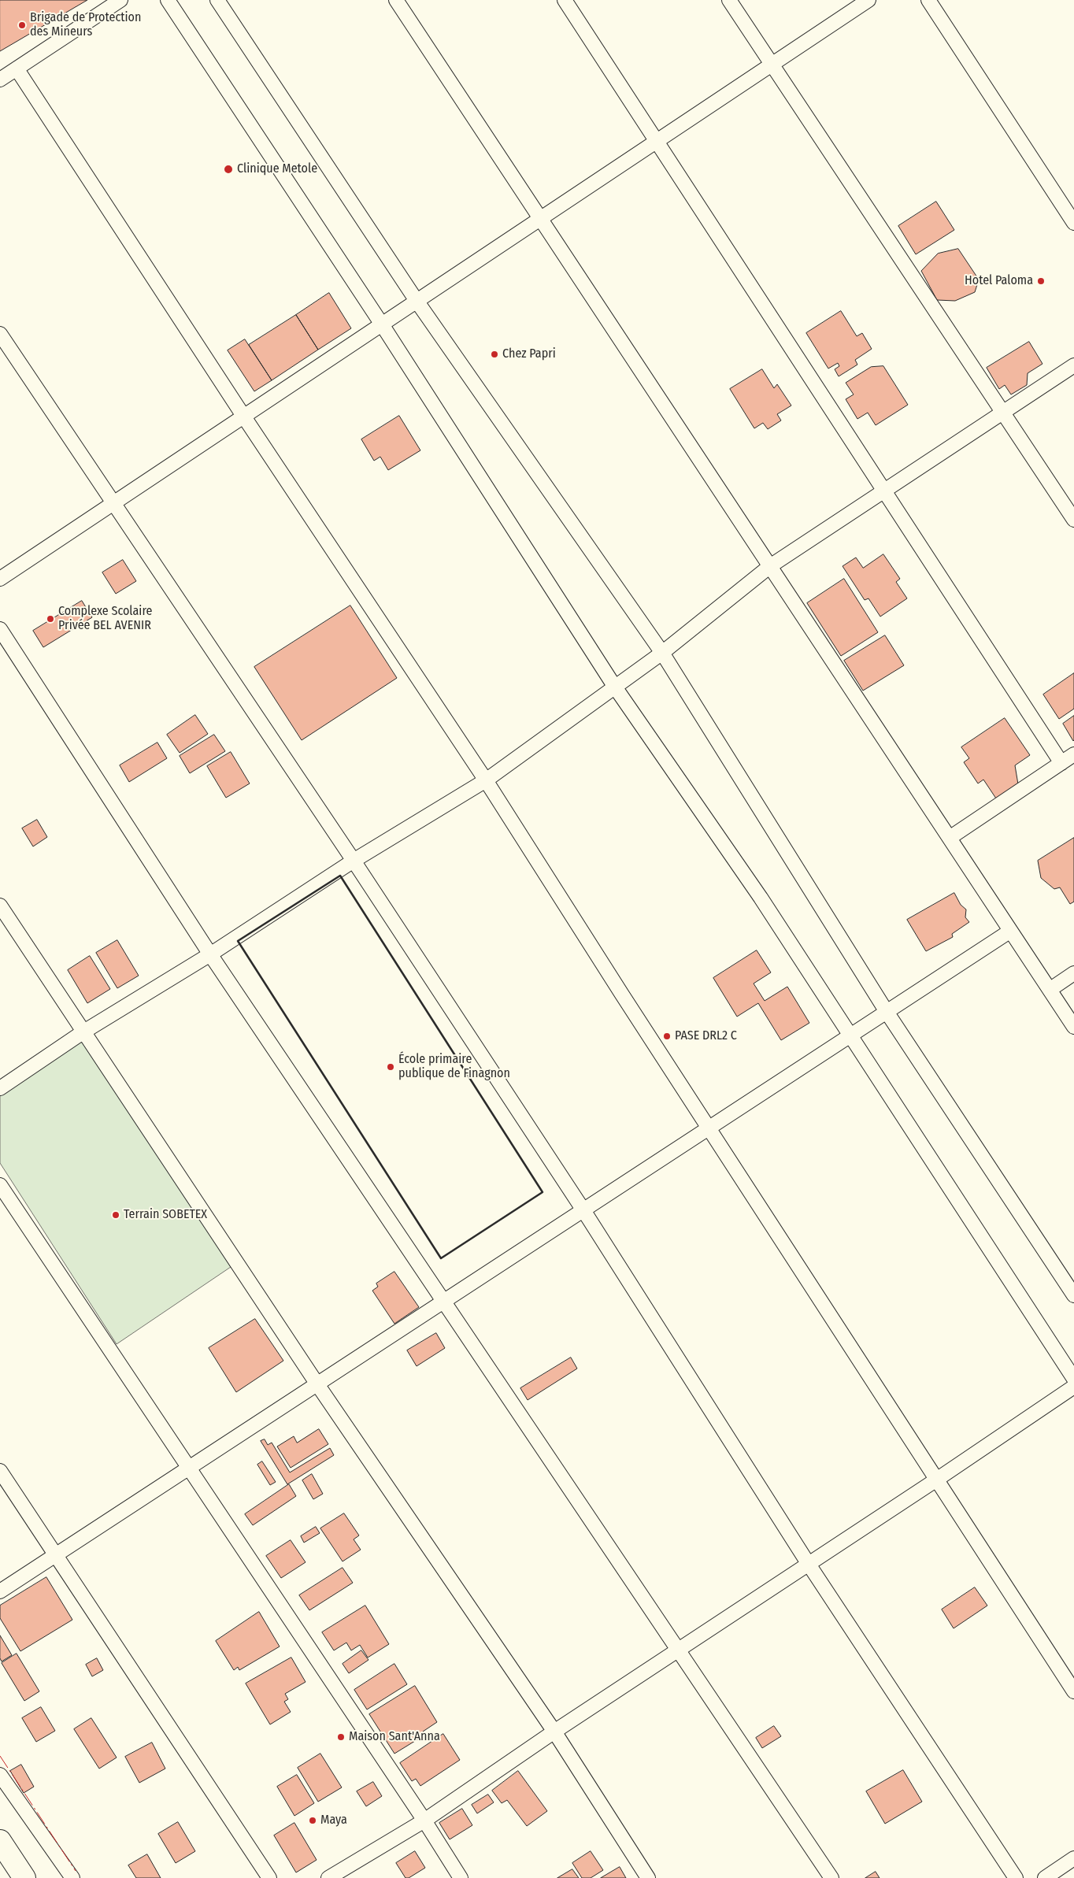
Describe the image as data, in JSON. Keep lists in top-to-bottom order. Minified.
{"places":["Brigade de Protection des Mineurs","Clinique Metole","Hotel Paloma","Chez Papri","Complexe Scolaire Privée BEL AVENIR","PASE DRL2 C","École primaire publique de Finagnon","Terrain SOBETEX","Maison Sant'Anna","Maya"]}
